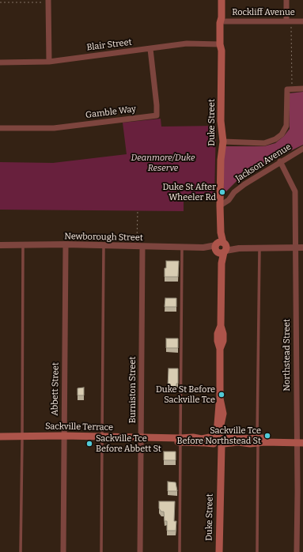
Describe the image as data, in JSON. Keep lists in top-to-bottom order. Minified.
{"streets":{"main road":["Duke Street","Sackville Terrace"],"street":["Rockliff Avenue","Blair Street","Gamble Way","Jackson Avenue","Newborough Street","Northstead Street","Abbett Street","Burniston Street"]},"crossings":[["Rockliff Avenue","Duke Street"],["Blair Street","Gamble Way"],["Blair Street","Duke Street"],["Duke Street","Jackson Avenue"],["Duke Street","Newborough Street"],["Duke Street","Sackville Terrace"],["Jackson Avenue","Northstead Street"],["Newborough Street","Northstead Street"],["Newborough Street","Abbett Street"],["Newborough Street","Burniston Street"],["Northstead Street","Sackville Terrace"],["Abbett Street","Sackville Terrace"],["Burniston Street","Sackville Terrace"]],"parks":["Deanmore/Duke Reserve"],"places":["Duke St After Wheeler Rd","Duke St Before Sackville Tce","Sackville Tce Before Northstead St","Sackville Tce Before Abbett St"]}
